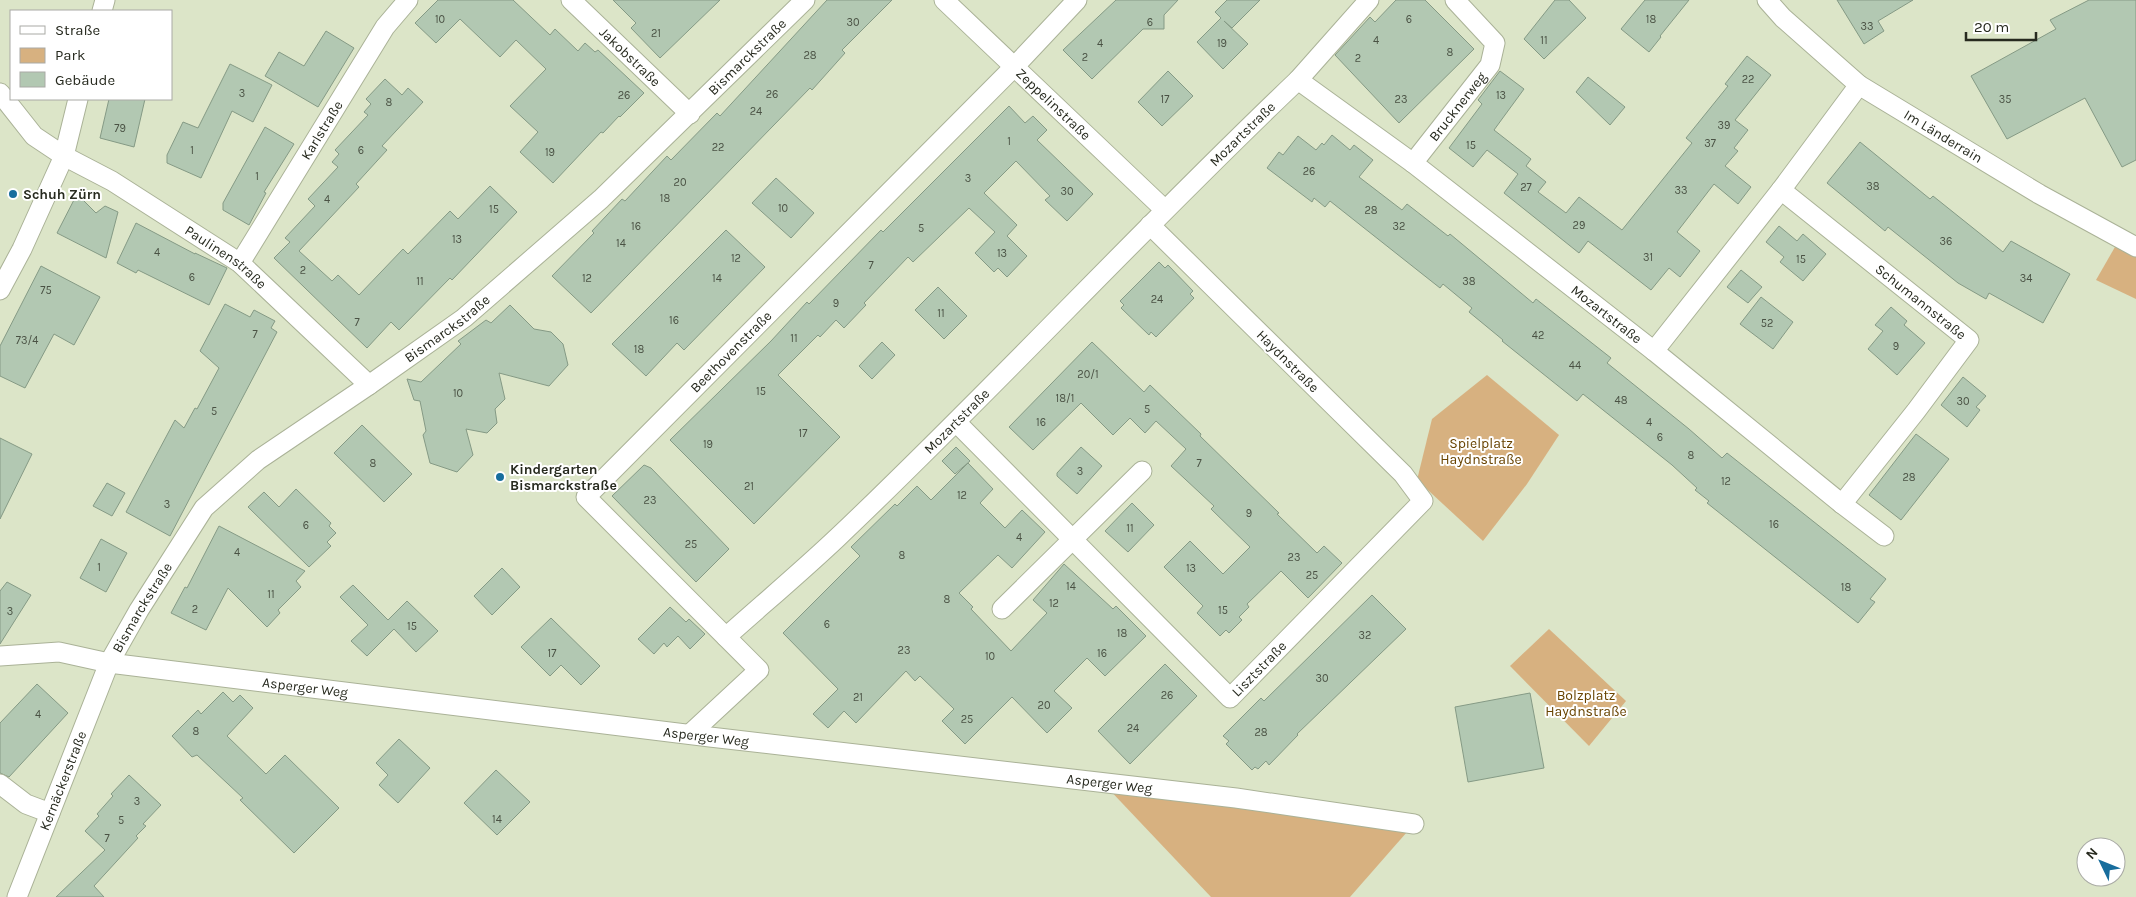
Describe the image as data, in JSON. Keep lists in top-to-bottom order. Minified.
{"streets":{"street":["Jakobstraße","Bismarckstraße","Zeppelinstraße","Brucknerweg","Karlstraße","Mozartstraße","Im Länderrain","Paulinenstraße","Schumannstraße","Beethovenstraße","Haydnstraße","Lisztstraße","Asperger Weg","Kernäckerstraße"]},"crossings":[["Jakobstraße","Bismarckstraße"],["Bismarckstraße","Paulinenstraße"],["Bismarckstraße","Asperger Weg"],["Bismarckstraße","Kernäckerstraße"],["Zeppelinstraße","Mozartstraße"],["Zeppelinstraße","Beethovenstraße"],["Brucknerweg","Mozartstraße"],["Karlstraße","Paulinenstraße"],["Mozartstraße","Im Länderrain"],["Mozartstraße","Schumannstraße"],["Mozartstraße","Beethovenstraße"],["Mozartstraße","Haydnstraße"],["Mozartstraße","Lisztstraße"],["Haydnstraße","Lisztstraße"],["Asperger Weg","Kernäckerstraße"]],"parks":["Spielplatz Haydnstraße","Bolzplatz Haydnstraße"],"places":["Schuh Zürn","Kindergarten Bismarckstraße"],"house_numbers":["10","6","18","30","6","33","21","4","11","4","19","8","28","2","2","22","3","26","26","13","17","23","35","8","24","39","79","1","37","15","22","1","6","19","26","1","3","20","38","27","33","30","18","4","10","15","28","29","16","32","5","13","36","14","4","13","31","12","15","7","2","6","12","14","34","11","38","75","24","9","11","16","7","52","7","42","11","73/4","9","18","44","20/1","15","10","18/1","48","30","5","5","16","4","17","6","19","8","8","7","3","28","12","21","12","23","3","9","16","6","11","4","25","4","8","23","1","13","25","14","18","11","8","12","2","15","3","6","15","18","32","23","17","16","10","30","26","21","20","4","25","24","8","28","3","14","5","7"],"legend":["Straße","Park","Gebäude"],"scale_bar":"20 m","north":"top left"}
